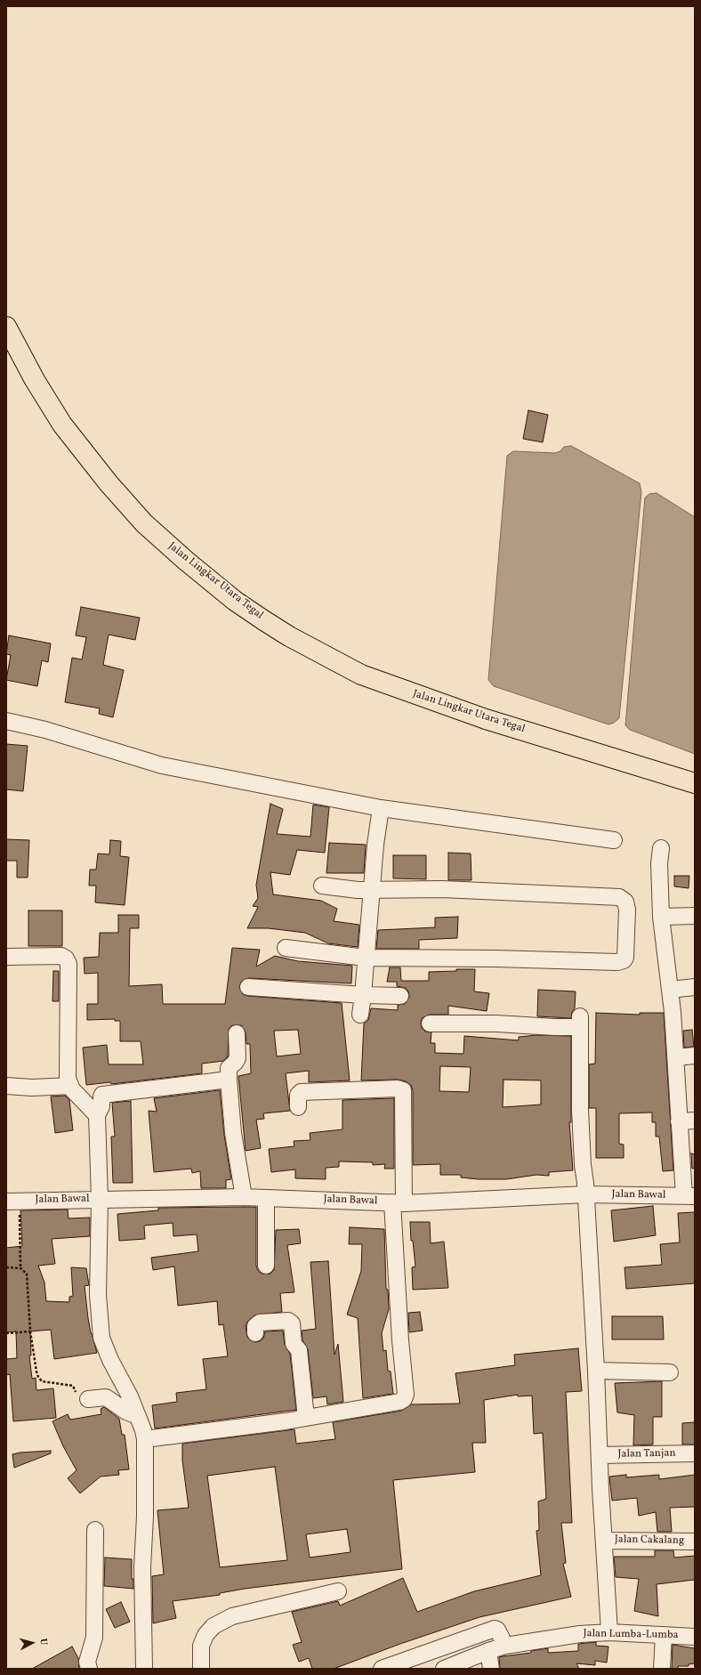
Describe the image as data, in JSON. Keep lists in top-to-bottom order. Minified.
{"streets":{"highway":["Jalan Lingkar Utara Tegal"],"street":["Jalan Bawal","Jalan Tanjan","Jalan Cakalang","Jalan Lumba-Lumba"]},"north":"right"}
